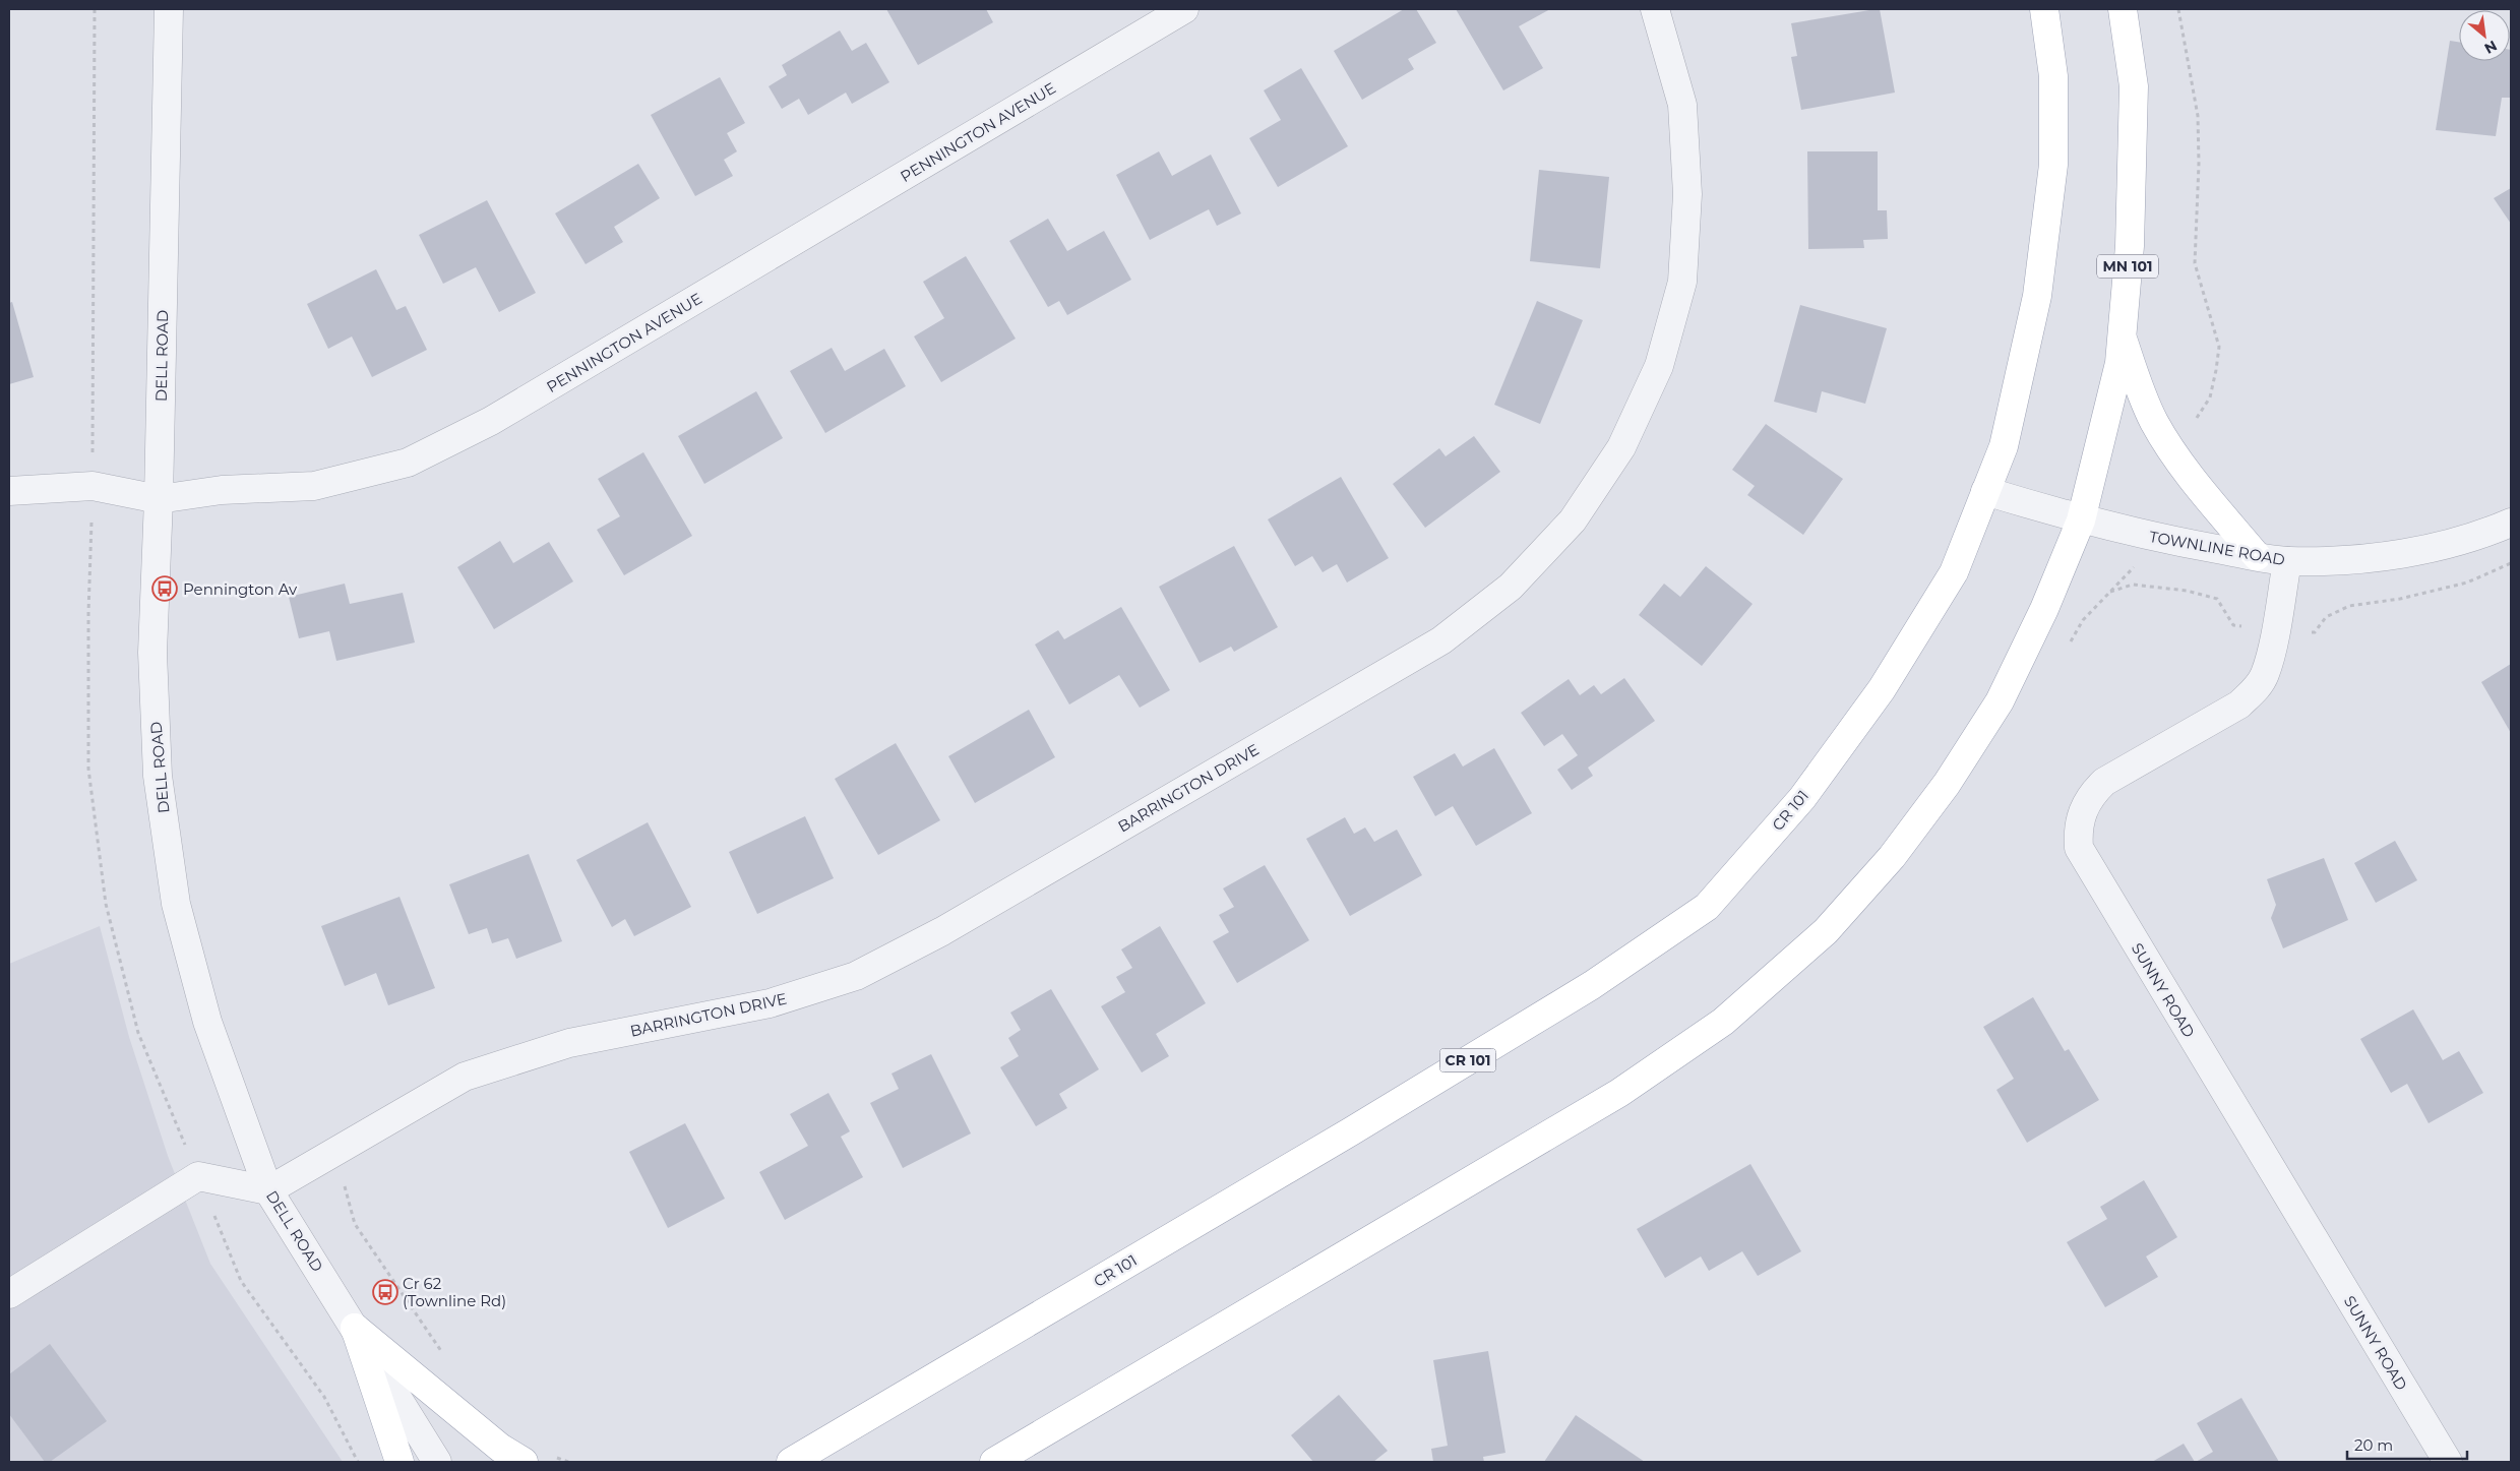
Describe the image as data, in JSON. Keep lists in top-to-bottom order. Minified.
{"streets":{"main road":["MN 101","CR 101"],"street":["PENNINGTON AVENUE","DELL ROAD","TOWNLINE ROAD","BARRINGTON DRIVE","SUNNY ROAD"]},"crossings":[["PENNINGTON AVENUE","DELL ROAD"],["MN 101","TOWNLINE ROAD"],["DELL ROAD","BARRINGTON DRIVE"],["TOWNLINE ROAD","CR 101"],["TOWNLINE ROAD","SUNNY ROAD"]],"places":{"bus stop":["Pennington Av","Cr 62 (Townline Rd)"]},"scale_bar":"20 m","north":"bottom right"}
